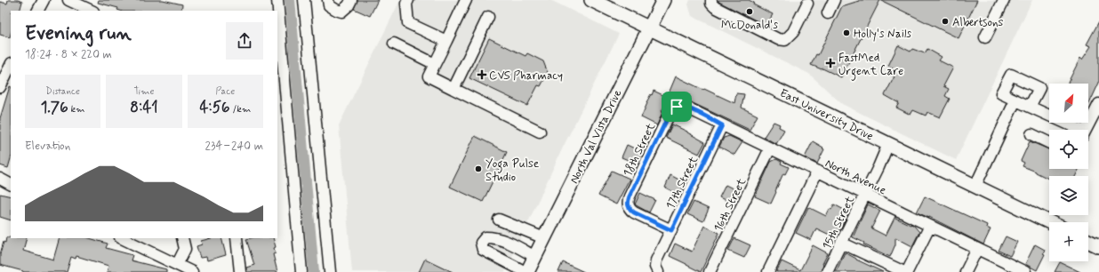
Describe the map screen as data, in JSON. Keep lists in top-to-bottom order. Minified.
{"streets":{"main road":["East University Drive","North Val Vista Drive"],"lane":["18th Street","North Avenue","17th Street","16th Street","15th Street"]},"crossings":[["East University Drive","North Val Vista Drive"],["East University Drive","15th Street"],["18th Street","North Avenue"],["18th Street","17th Street"],["North Avenue","17th Street"],["North Avenue","16th Street"],["North Avenue","15th Street"]],"places":{"other":["McDonald's","Albertsons","Holly's Nails","Yoga Pulse Studio"],"health":["FastMed Urgent Care","CVS Pharmacy"]},"north":"top right","page":{"heading":["Evening run","18:24 · 8 × 220 m"],"stats":[["Distance","1.76 km"],["Time","8:41"],["Pace","4:56 /km"]],"map_buttons":"+","chart":["Elevation","234–240 m"]}}
